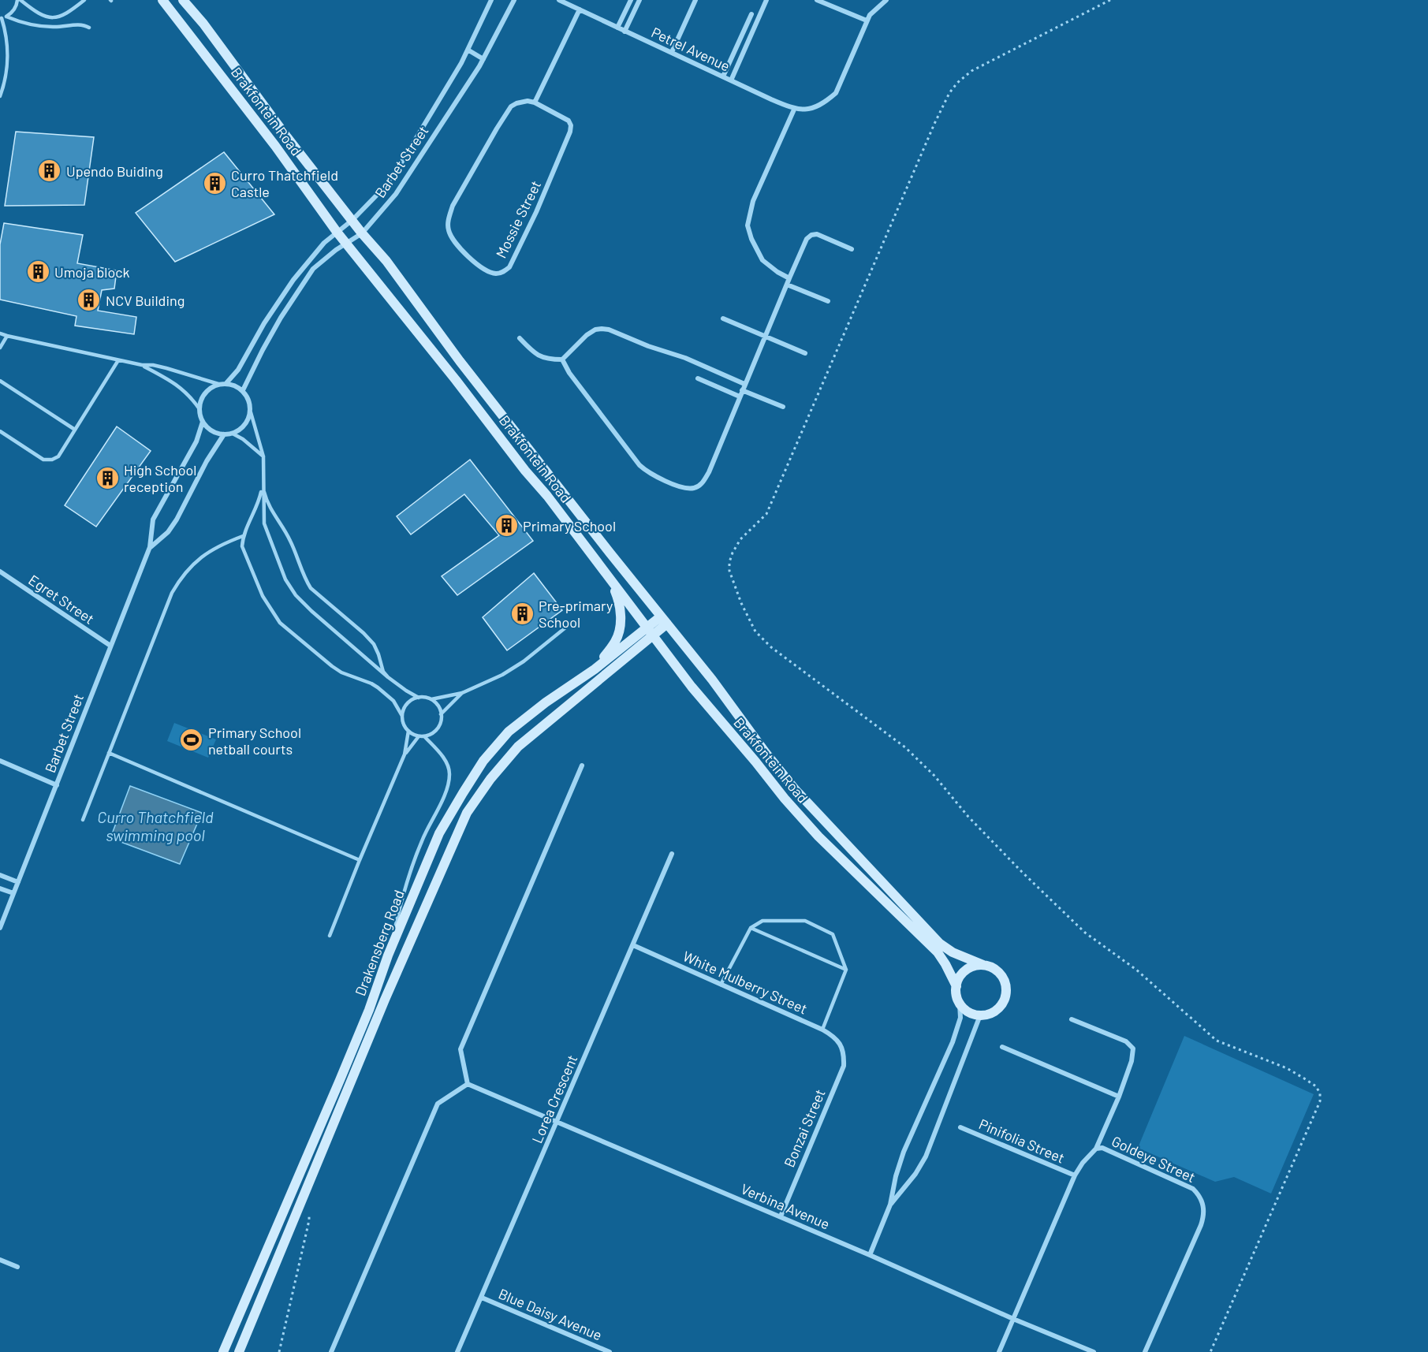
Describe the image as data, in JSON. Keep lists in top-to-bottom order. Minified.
{"streets":{"street":["Petrel Avenue","Brakfontein Road","Barbet Street","Mossie Street","Egret Street","Drakensberg Road","White Mulberry Street","Lorea Crescent","Bonzai Street","Pinifolia Street","Goldeye Street","Verbina Avenue","Blue Daisy Avenue"]},"crossings":[["Brakfontein Road","Barbet Street"],["Brakfontein Road","Drakensberg Road"],["Barbet Street","Egret Street"],["White Mulberry Street","Lorea Crescent"],["White Mulberry Street","Bonzai Street"],["Lorea Crescent","Verbina Avenue"],["Lorea Crescent","Blue Daisy Avenue"],["Bonzai Street","Verbina Avenue"],["Pinifolia Street","Goldeye Street"],["Goldeye Street","Verbina Avenue"]],"water":["Curro Thatchfield swimming pool"],"places":{"building":["Upendo Buiding","Curro Thatchfield Castle","Umoja block","NCV Building","High School reception","Primary School","Pre-primary School"],"sports":["Primary School netball courts"]}}
